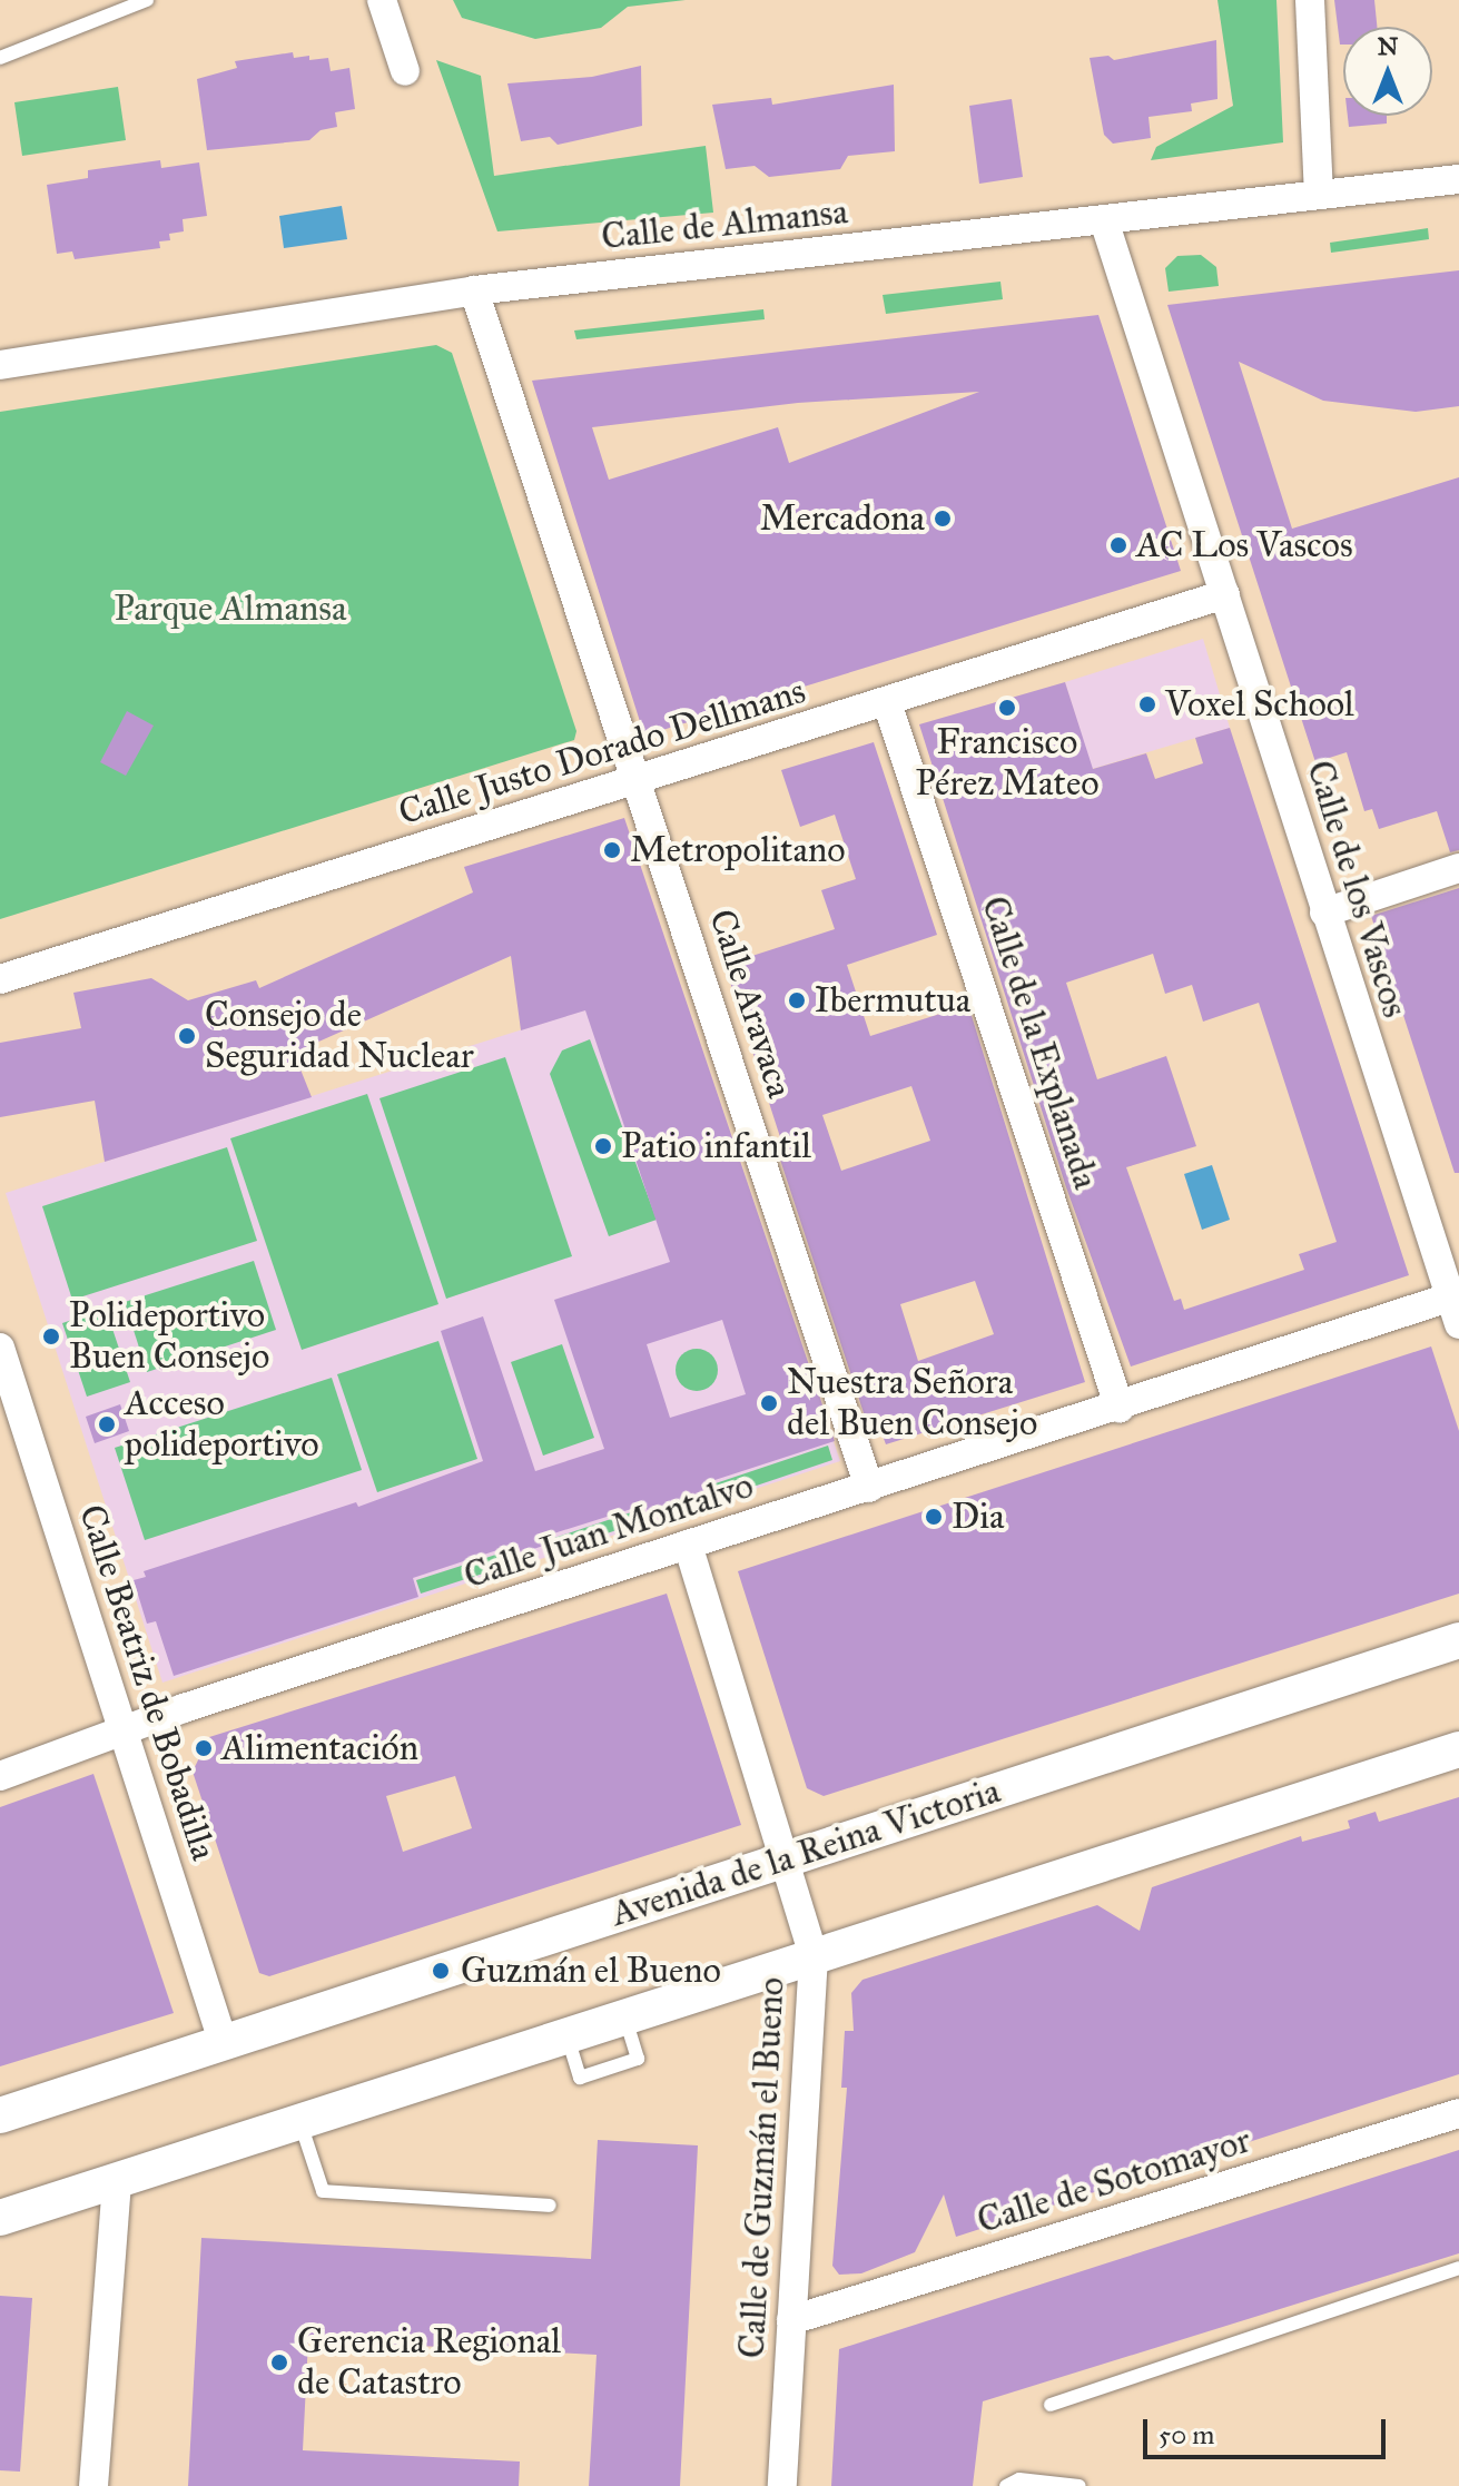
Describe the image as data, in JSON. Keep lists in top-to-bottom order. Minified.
{"streets":{"street":["Calle de Almansa","Calle Justo Dorado Dellmans","Calle de los Vascos","Calle Aravaca","Calle de la Explanada","Calle Juan Montalvo","Calle Beatriz de Bobadilla","Avenida de la Reina Victoria","Calle de Guzmán el Bueno","Calle de Sotomayor"]},"crossings":[["Calle de Almansa","Calle de los Vascos"],["Calle de Almansa","Calle Aravaca"],["Calle Justo Dorado Dellmans","Calle de los Vascos"],["Calle Justo Dorado Dellmans","Calle Aravaca"],["Calle Justo Dorado Dellmans","Calle de la Explanada"],["Calle de los Vascos","Calle Juan Montalvo"],["Calle Aravaca","Calle Juan Montalvo"],["Calle de la Explanada","Calle Juan Montalvo"],["Calle Juan Montalvo","Calle Beatriz de Bobadilla"],["Calle Juan Montalvo","Calle de Guzmán el Bueno"],["Calle Beatriz de Bobadilla","Avenida de la Reina Victoria"],["Avenida de la Reina Victoria","Calle de Guzmán el Bueno"],["Calle de Guzmán el Bueno","Calle de Sotomayor"]],"parks":["Parque Almansa"],"places":["Mercadona","AC Los Vascos","Voxel School","Francisco Pérez Mateo","Metropolitano","Ibermutua","Consejo de Seguridad Nuclear","Patio infantil","Polideportivo Buen Consejo","Nuestra Señora del Buen Consejo","Acceso polideportivo","Dia","Alimentación","Guzmán el Bueno","Gerencia Regional de Catastro"],"scale_bar":"50 m","north":"top"}
